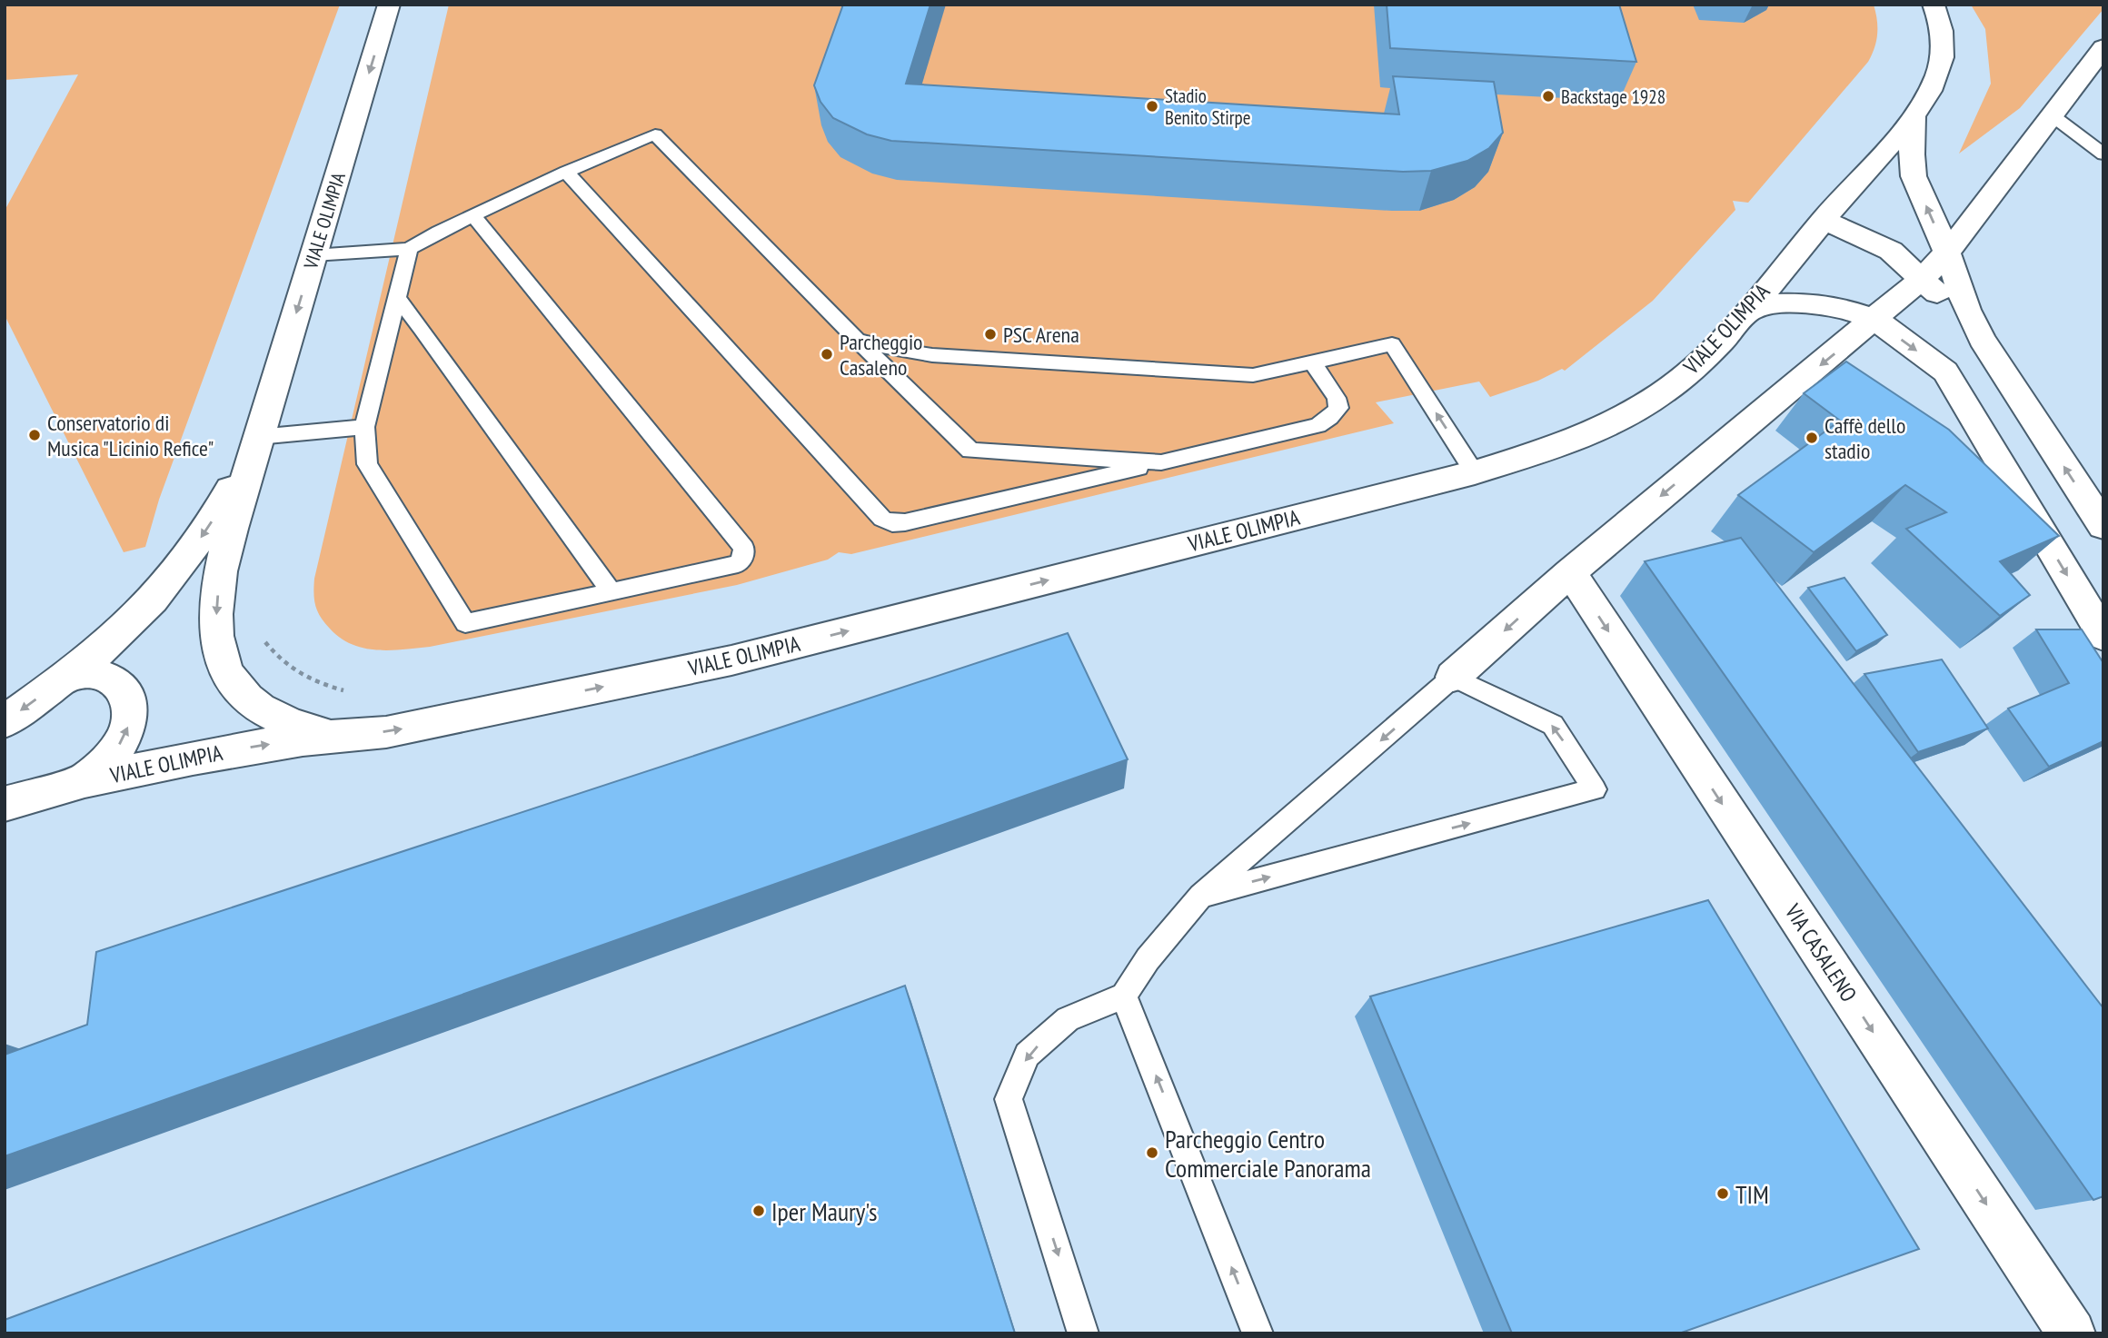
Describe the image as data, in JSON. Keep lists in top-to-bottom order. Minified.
{"streets":{"street":["VIALE OLIMPIA","VIA CASALENO"]},"one_way":["VIA CASALENO"],"places":["Backstage 1928","Stadio Benito Stirpe","PSC Arena","Parcheggio Casaleno","Conservatorio di Musica \"Licinio Refice\"","Caffè dello stadio","Parcheggio Centro Commerciale Panorama","TIM","Iper Maury's"]}
